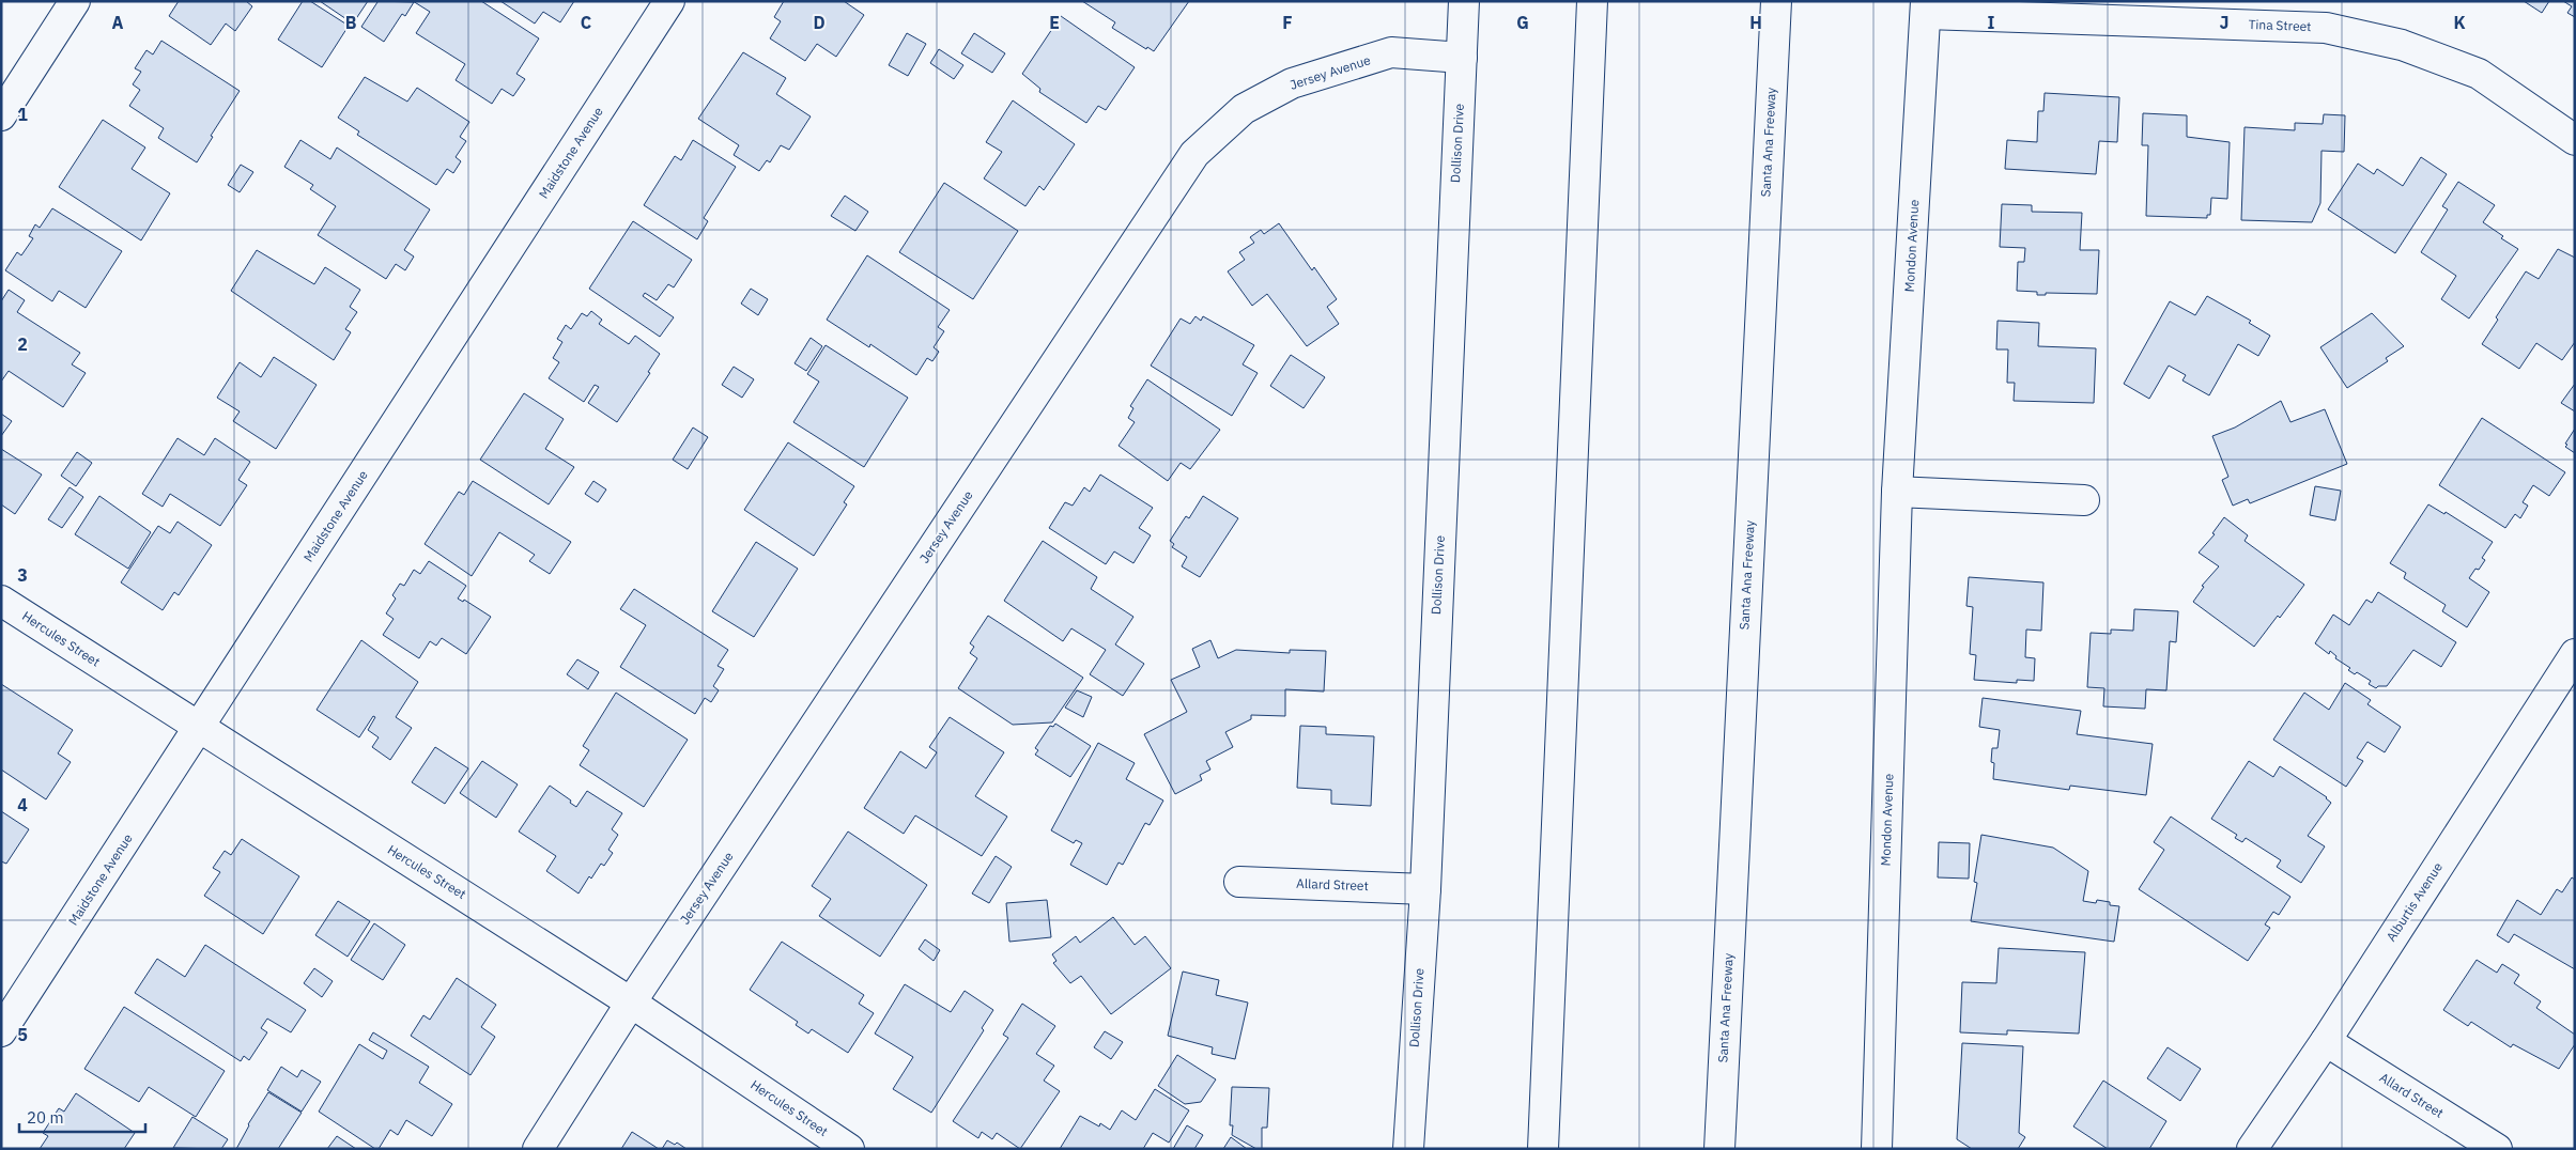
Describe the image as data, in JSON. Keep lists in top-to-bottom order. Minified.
{"streets":{"main road":["Tina Street","Jersey Avenue","Santa Ana Freeway","Dollison Drive","Maidstone Avenue","Mondon Avenue","Hercules Street","Allard Street","Alburtis Avenue"]},"crossings":[["Tina Street","Mondon Avenue"],["Jersey Avenue","Dollison Drive"],["Jersey Avenue","Hercules Street"],["Dollison Drive","Allard Street"],["Maidstone Avenue","Hercules Street"],["Allard Street","Alburtis Avenue"]],"scale_bar":"20 m","grid":{"columns":["A","B","C","D","E","F","G","H","I","J","K"],"rows":["1","2","3","4","5"]}}
